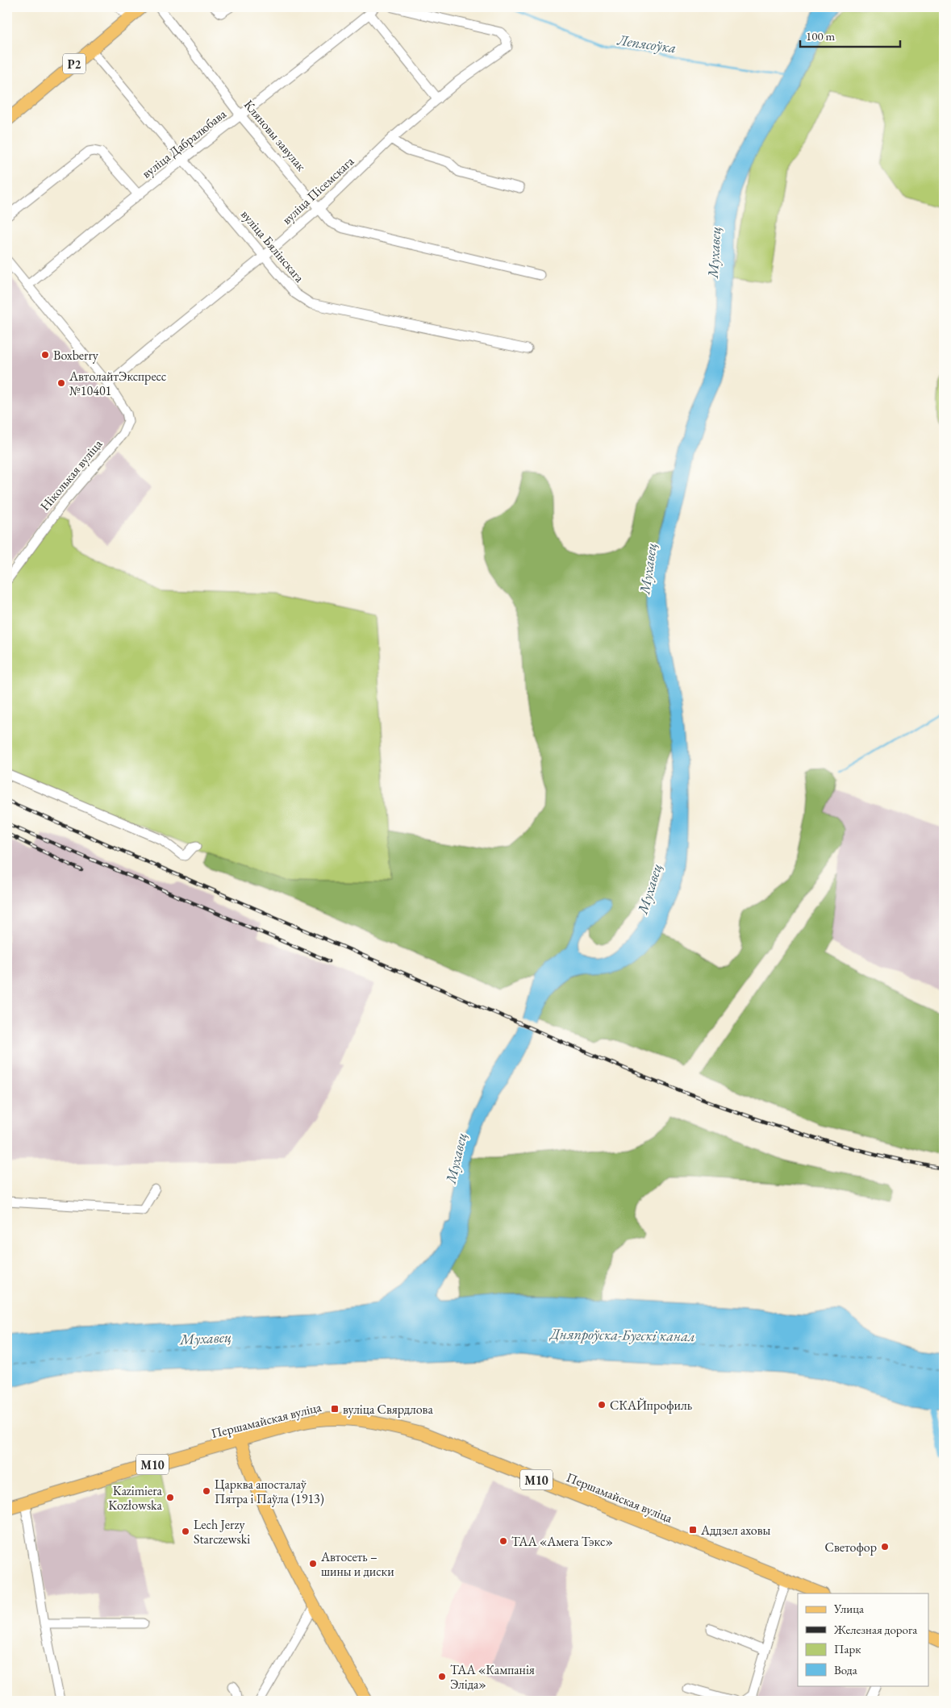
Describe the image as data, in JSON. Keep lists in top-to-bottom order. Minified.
{"streets":{"main road":["Р2","Першамайская вуліца","М10"],"street":["Кляновы завулак","вуліца Дабралюбава","вуліца Пісемскага","вуліца Бялінскага","Ніколькая вуліца"]},"crossings":[["Р2","вуліца Бялінскага"],["Кляновы завулак","вуліца Дабралюбава"],["Кляновы завулак","вуліца Пісемскага"],["вуліца Дабралюбава","вуліца Бялінскага"],["вуліца Дабралюбава","Ніколькая вуліца"],["вуліца Пісемскага","вуліца Бялінскага"],["вуліца Пісемскага","Ніколькая вуліца"]],"water":["Лепясоўка","Мухавец","Дняпроўска-Бугскі канал"],"places":{"other":["Boxberry","АвтолайтЭкспресс №10401","СКАЙпрофиль","Царква апосталаў Пятра і Паўла (1913)","Kazimiera Kozłowska","Lech Jerzy Starczewski","ТАА «Амега Тэкс»","Светофор","Автосеть – шины и диски","ТАА «Кампанія Эліда»"],"transit":["вуліца Свярдлова","Аддзел аховы"]},"legend":["Улица","Железная дорога","Парк","Вода"],"scale_bar":"100 m"}
